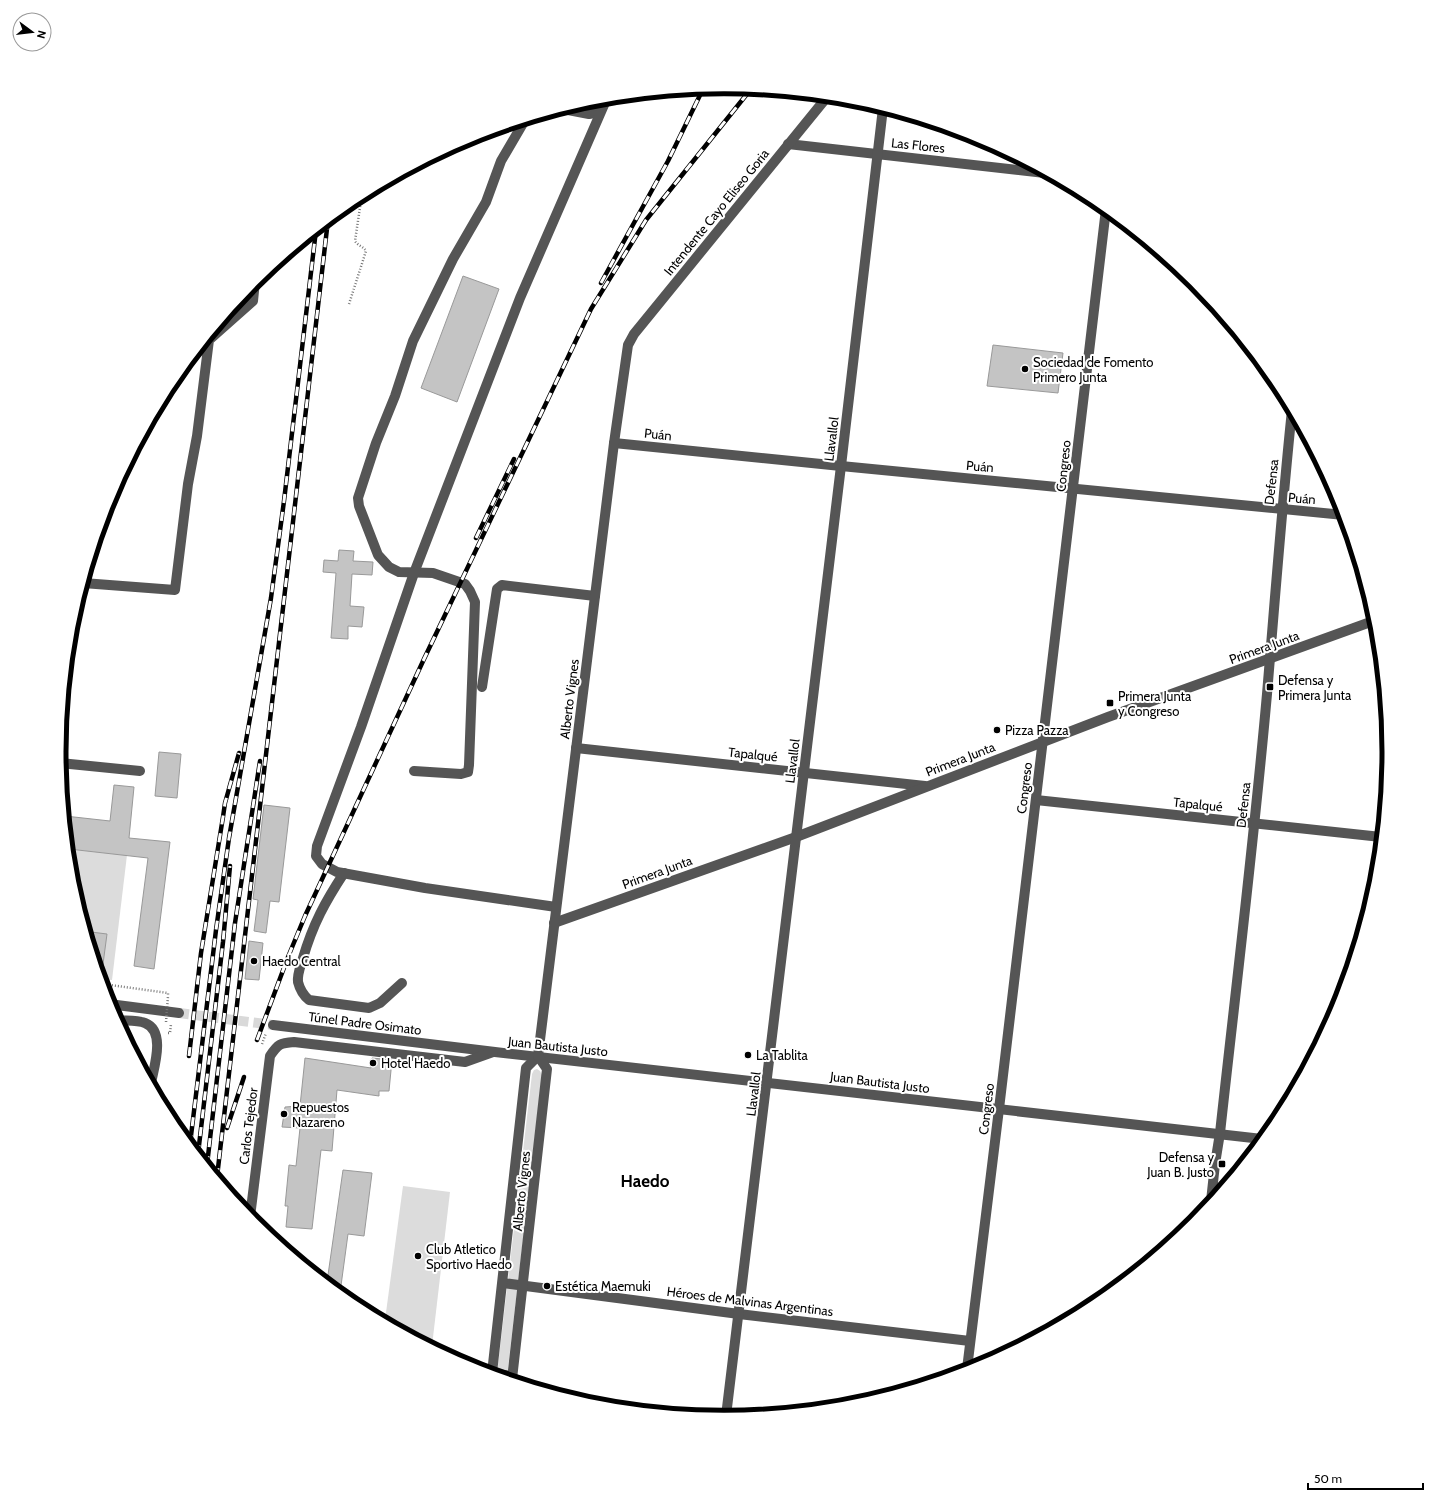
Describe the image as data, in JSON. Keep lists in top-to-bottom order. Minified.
{"streets":{"street":["Las Flores","Intendente Cayo Eliseo Goria","Puán","Llavallol","Congreso","Defensa","Primera Junta","Alberto Vignes","Tapalqué","Túnel Padre Osimato","Juan Bautista Justo","Carlos Tejedor","Héroes de Malvinas Argentinas"]},"crossings":[["Las Flores","Intendente Cayo Eliseo Goria"],["Las Flores","Llavallol"],["Intendente Cayo Eliseo Goria","Alberto Vignes"],["Puán","Llavallol"],["Puán","Congreso"],["Puán","Defensa"],["Puán","Alberto Vignes"],["Llavallol","Primera Junta"],["Llavallol","Tapalqué"],["Llavallol","Juan Bautista Justo"],["Llavallol","Héroes de Malvinas Argentinas"],["Congreso","Primera Junta"],["Congreso","Tapalqué"],["Congreso","Juan Bautista Justo"],["Congreso","Héroes de Malvinas Argentinas"],["Defensa","Primera Junta"],["Defensa","Tapalqué"],["Defensa","Juan Bautista Justo"],["Primera Junta","Alberto Vignes"],["Primera Junta","Tapalqué"],["Alberto Vignes","Tapalqué"],["Alberto Vignes","Juan Bautista Justo"],["Alberto Vignes","Héroes de Malvinas Argentinas"],["Túnel Padre Osimato","Juan Bautista Justo"],["Juan Bautista Justo","Carlos Tejedor"]],"districts":["Haedo"],"places":{"other":["Sociedad de Fomento Primero Junta","Pizza Pazza","Haedo Central","La Tablita","Hotel Haedo","Repuestos Nazareno","Club Atletico Sportivo Haedo","Estética Maemuki"],"transit":["Defensa y Primera Junta","Primera Junta y Congreso","Defensa y Juan B. Justo"]},"scale_bar":"50 m","north":"right"}
